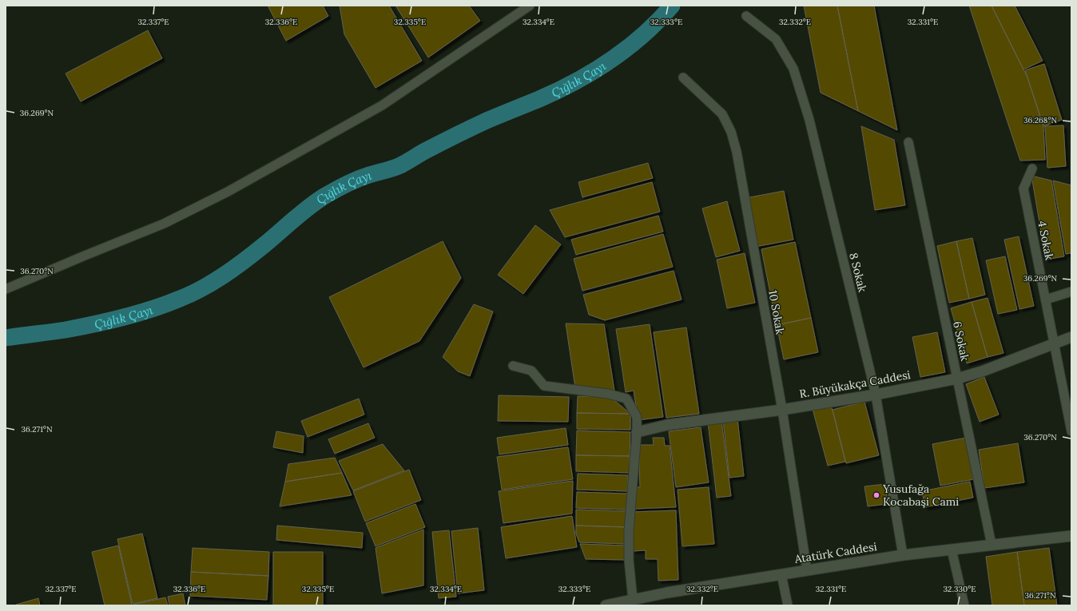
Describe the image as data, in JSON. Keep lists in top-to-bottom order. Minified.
{"streets":{"street":["4 Sokak","8 Sokak","10 Sokak","6 Sokak","R. Büyükakça Caddesi","Atatürk Caddesi"]},"crossings":[["4 Sokak","R. Büyükakça Caddesi"],["8 Sokak","R. Büyükakça Caddesi"],["8 Sokak","Atatürk Caddesi"],["10 Sokak","R. Büyükakça Caddesi"],["10 Sokak","Atatürk Caddesi"],["6 Sokak","R. Büyükakça Caddesi"],["6 Sokak","Atatürk Caddesi"]],"water":["Çığlık Çayı"],"places":["Yusufağa Kocabaşi Cami"],"coordinates":["32.337°E","32.336°E","32.335°E","32.334°E","32.333°E","32.332°E","32.331°E","36.269°N","36.268°N","36.270°N","36.271°N","32.330°E"]}
